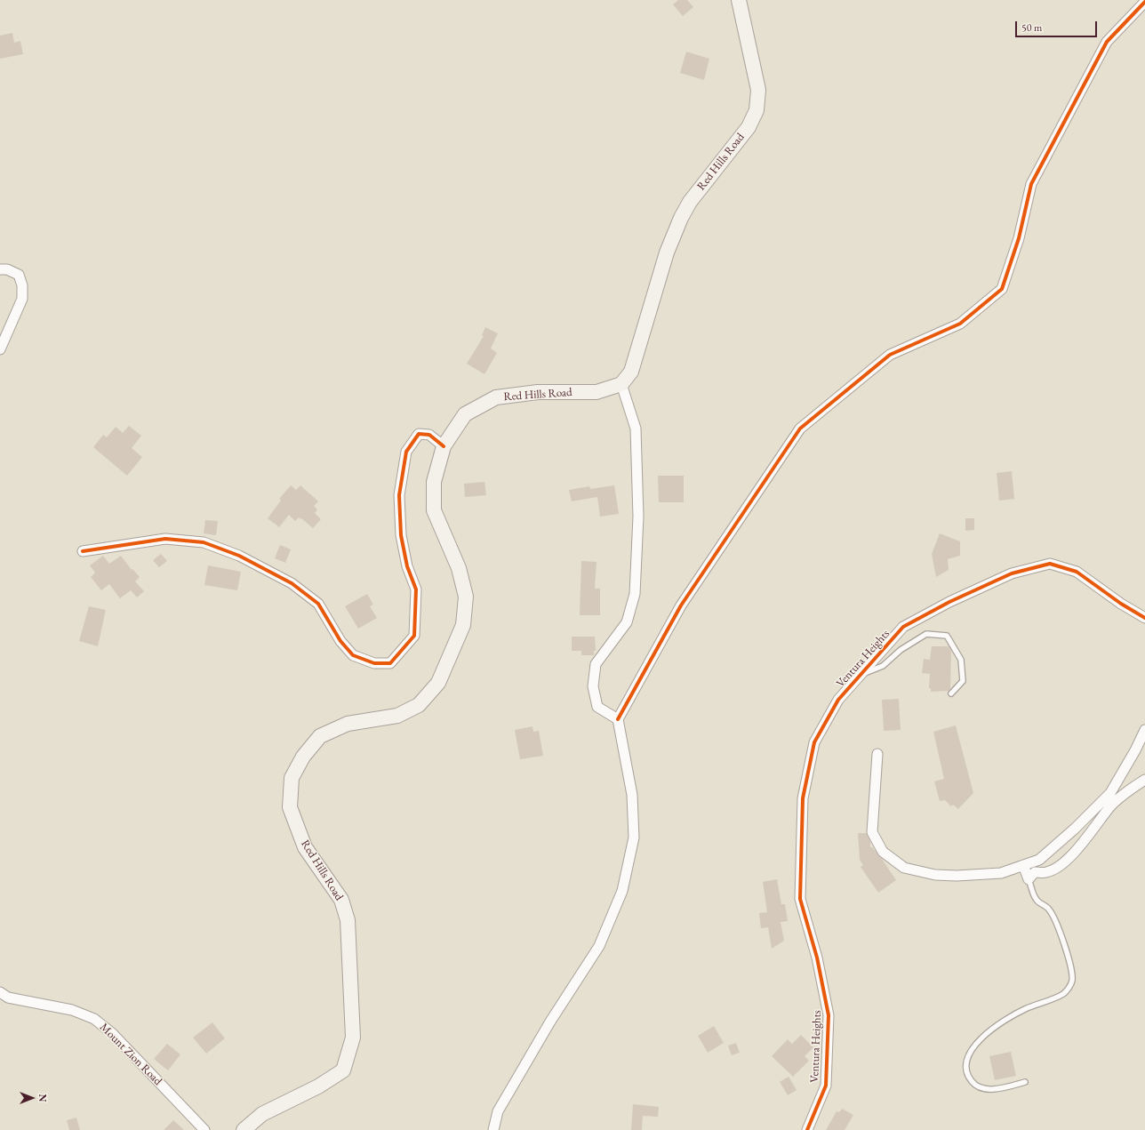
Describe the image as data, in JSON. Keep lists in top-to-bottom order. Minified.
{"streets":{"main road":["Red Hills Road"],"street":["Ventura Heights","Mount Zion Road"]},"scale_bar":"50 m","north":"right"}
